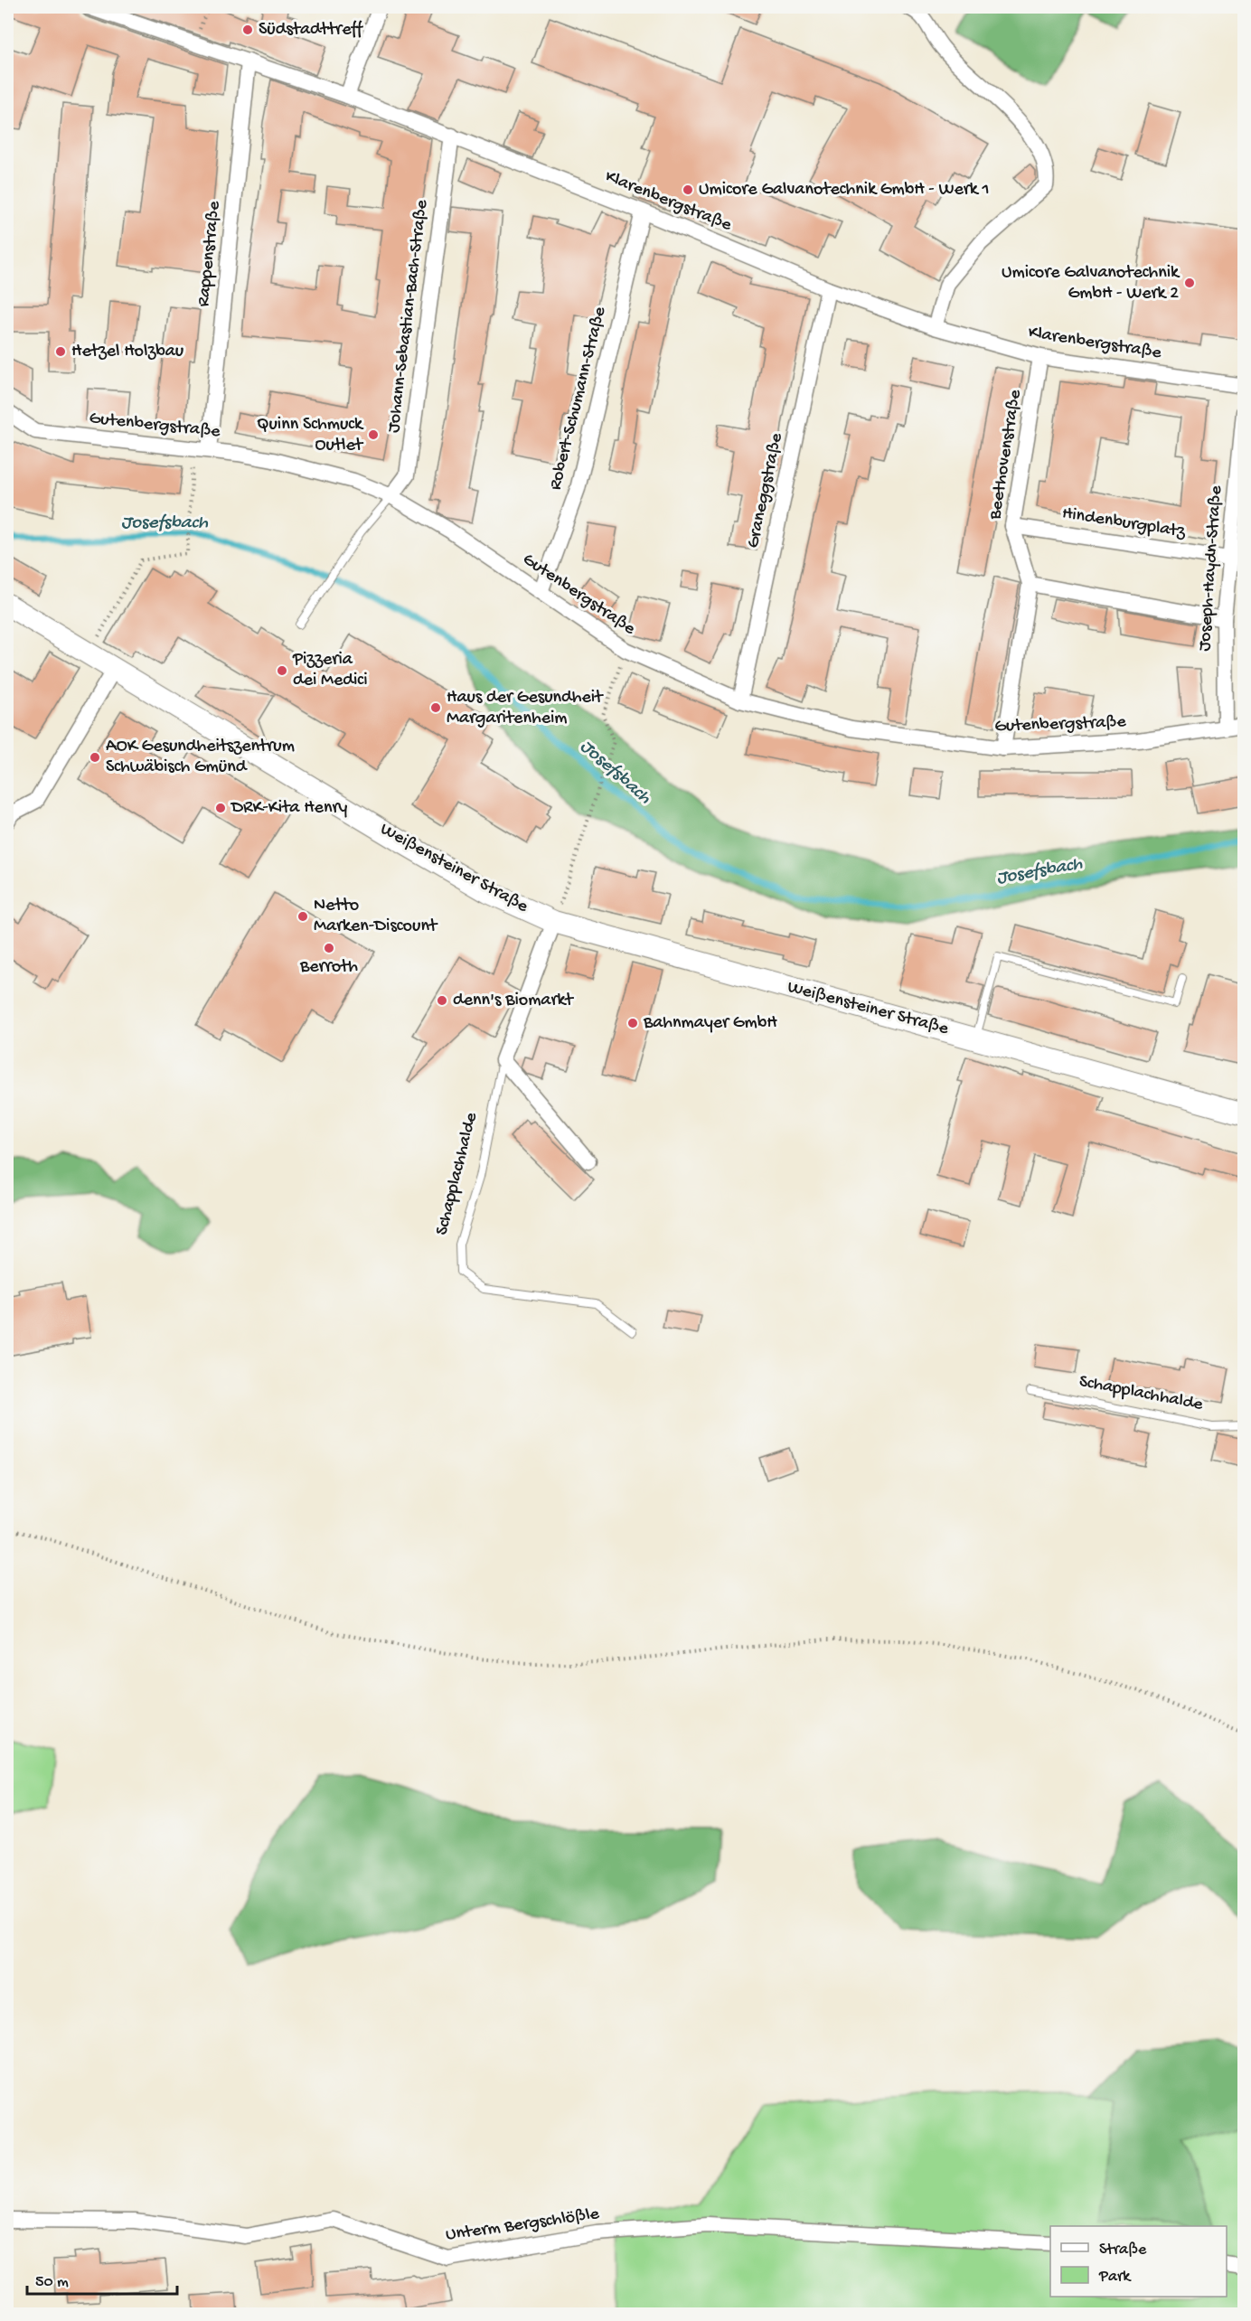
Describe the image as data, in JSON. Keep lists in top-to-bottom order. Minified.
{"streets":{"main road":["Weißensteiner Straße"],"street":["Klarenbergstraße","Rappenstraße","Johann-Sebastian-Bach-Straße","Robert-Schumann-Straße","Gutenbergstraße","Beethovenstraße","Graneggstraße","Hindenburgplatz","Joseph-Haydn-Straße","Schapplachhalde","Unterm Bergschlößle"]},"crossings":[["Klarenbergstraße","Rappenstraße"],["Klarenbergstraße","Johann-Sebastian-Bach-Straße"],["Klarenbergstraße","Robert-Schumann-Straße"],["Klarenbergstraße","Beethovenstraße"],["Klarenbergstraße","Graneggstraße"],["Rappenstraße","Gutenbergstraße"],["Johann-Sebastian-Bach-Straße","Gutenbergstraße"],["Robert-Schumann-Straße","Gutenbergstraße"],["Gutenbergstraße","Beethovenstraße"],["Gutenbergstraße","Graneggstraße"],["Gutenbergstraße","Joseph-Haydn-Straße"],["Beethovenstraße","Hindenburgplatz"],["Hindenburgplatz","Joseph-Haydn-Straße"],["Weißensteiner Straße","Schapplachhalde"]],"water":["Josefsbach"],"places":["Südstadttreff","Umicore Galvanotechnik GmbH - Werk 1","Umicore Galvanotechnik GmbH - Werk 2","Hetzel Holzbau","Quinn Schmuck Outlet","Pizzeria dei Medici","Haus der Gesundheit Margaritenheim","AOK Gesundheitszentrum Schwäbisch Gmünd","DRK-Kita Henry","Netto Marken-Discount","Berroth","denn's Biomarkt","Bahnmayer GmbH"],"legend":["Straße","Park"],"scale_bar":"50 m"}
